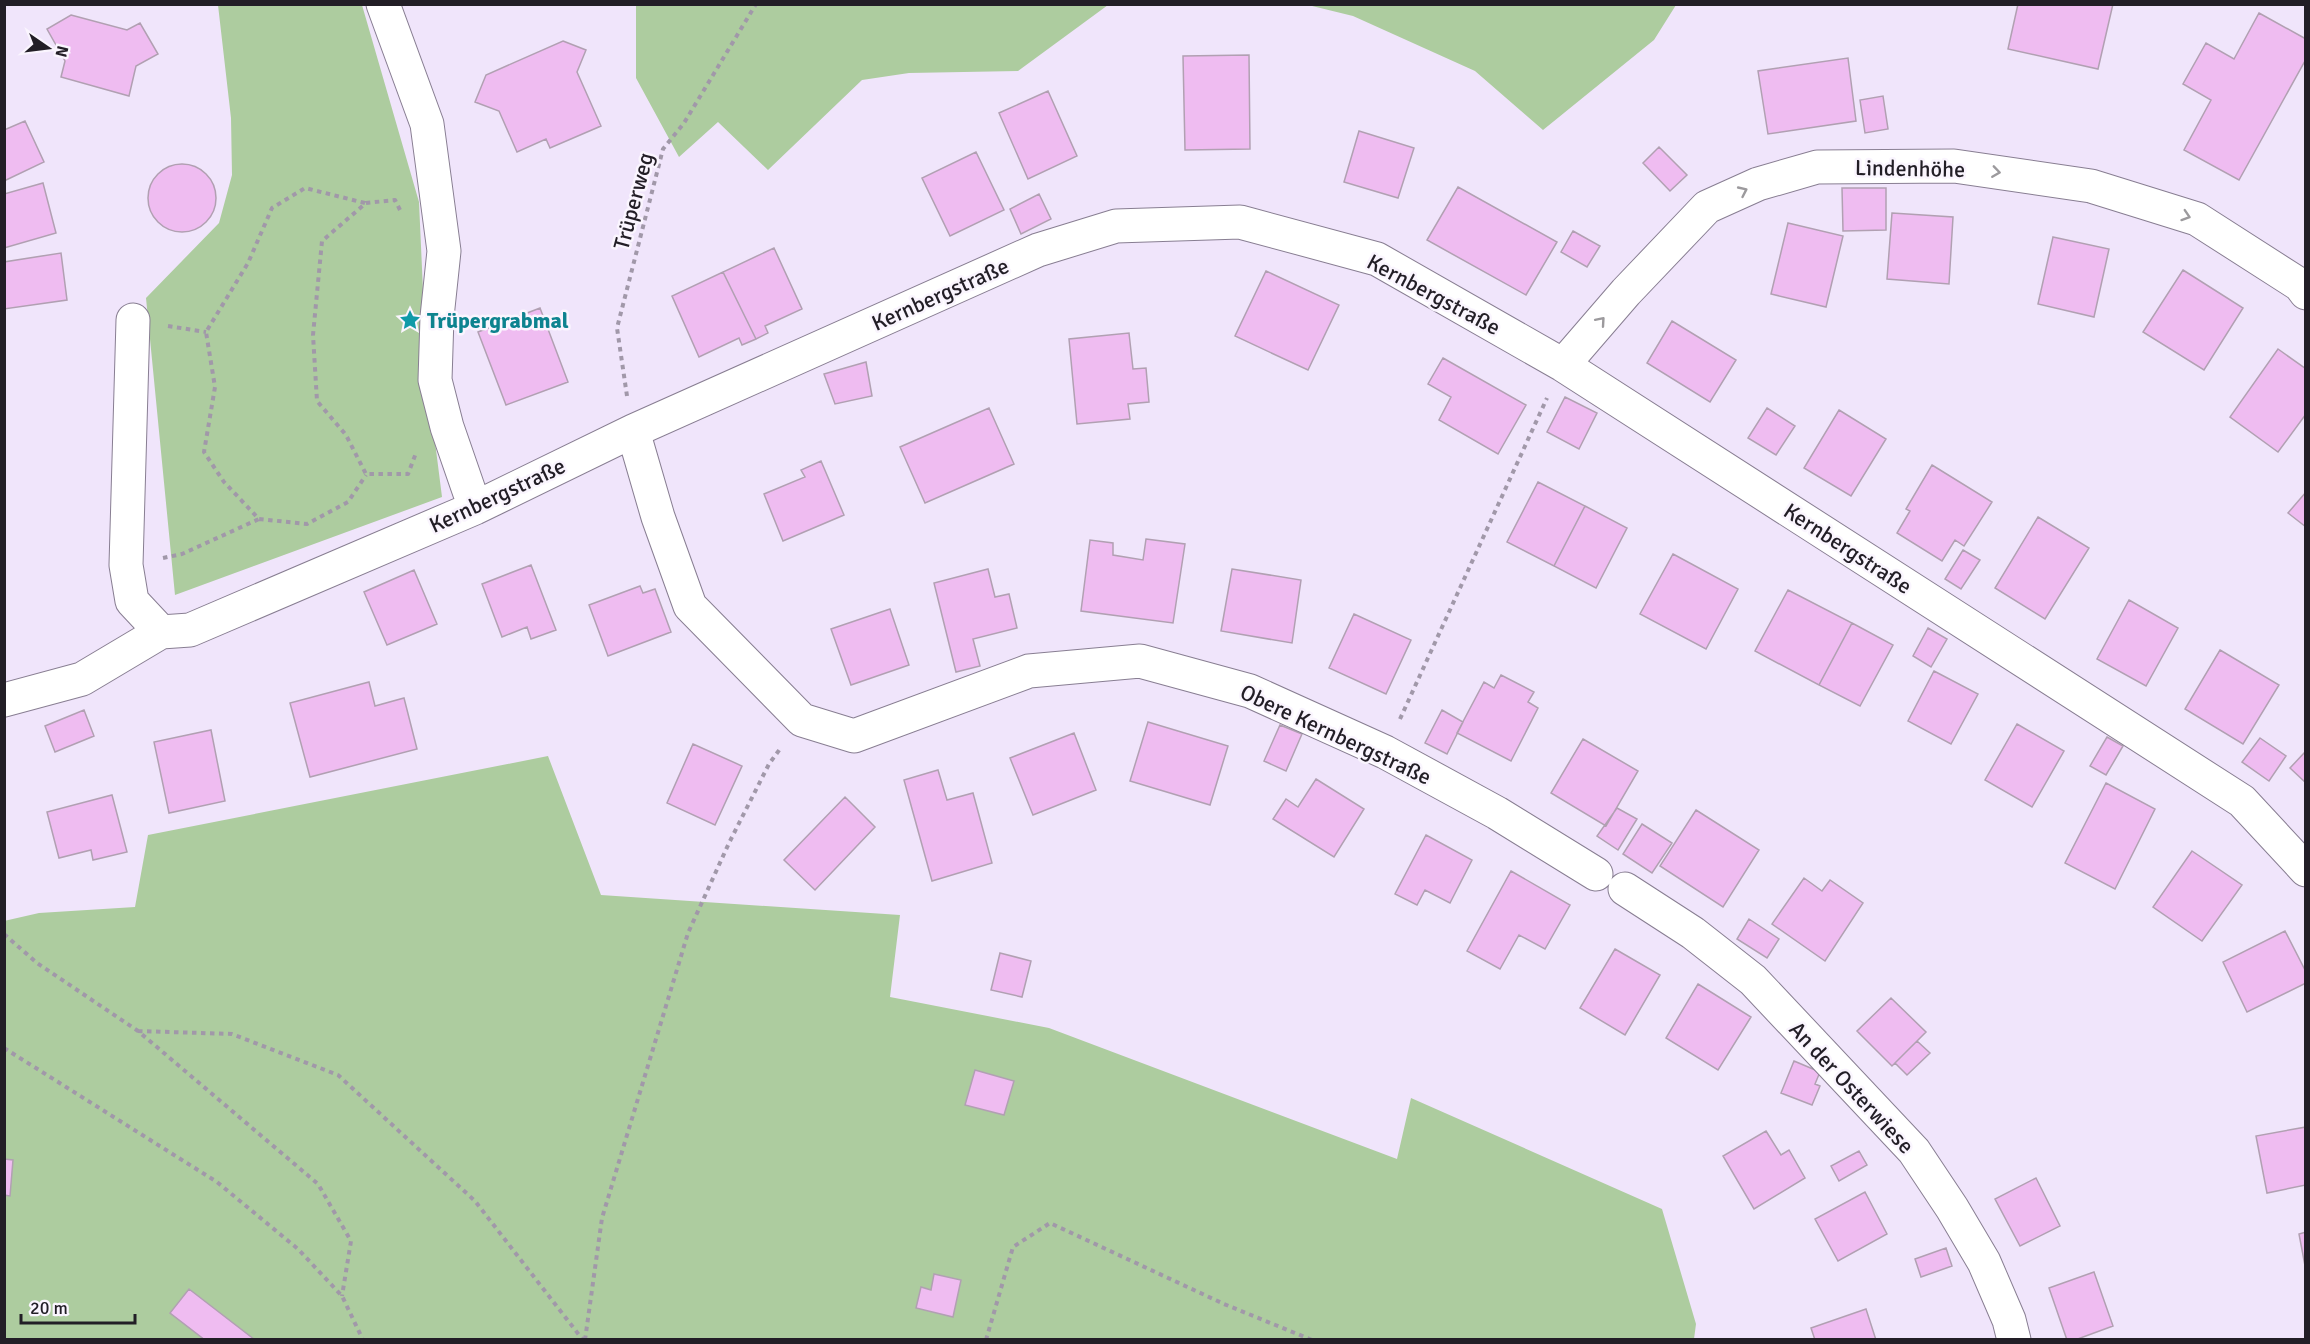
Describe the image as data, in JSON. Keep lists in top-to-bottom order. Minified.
{"streets":{"street":["Lindenhöhe","Kernbergstraße","Obere Kernbergstraße","An der Osterwiese"],"path":["Trüperweg"]},"crossings":[["Lindenhöhe","Kernbergstraße"],["Trüperweg","Kernbergstraße"],["Trüperweg","Obere Kernbergstraße"],["Kernbergstraße","Obere Kernbergstraße"]],"one_way":["Lindenhöhe"],"places":{"place":["Trüpergrabmal"]},"scale_bar":"20 m","north":"right"}
